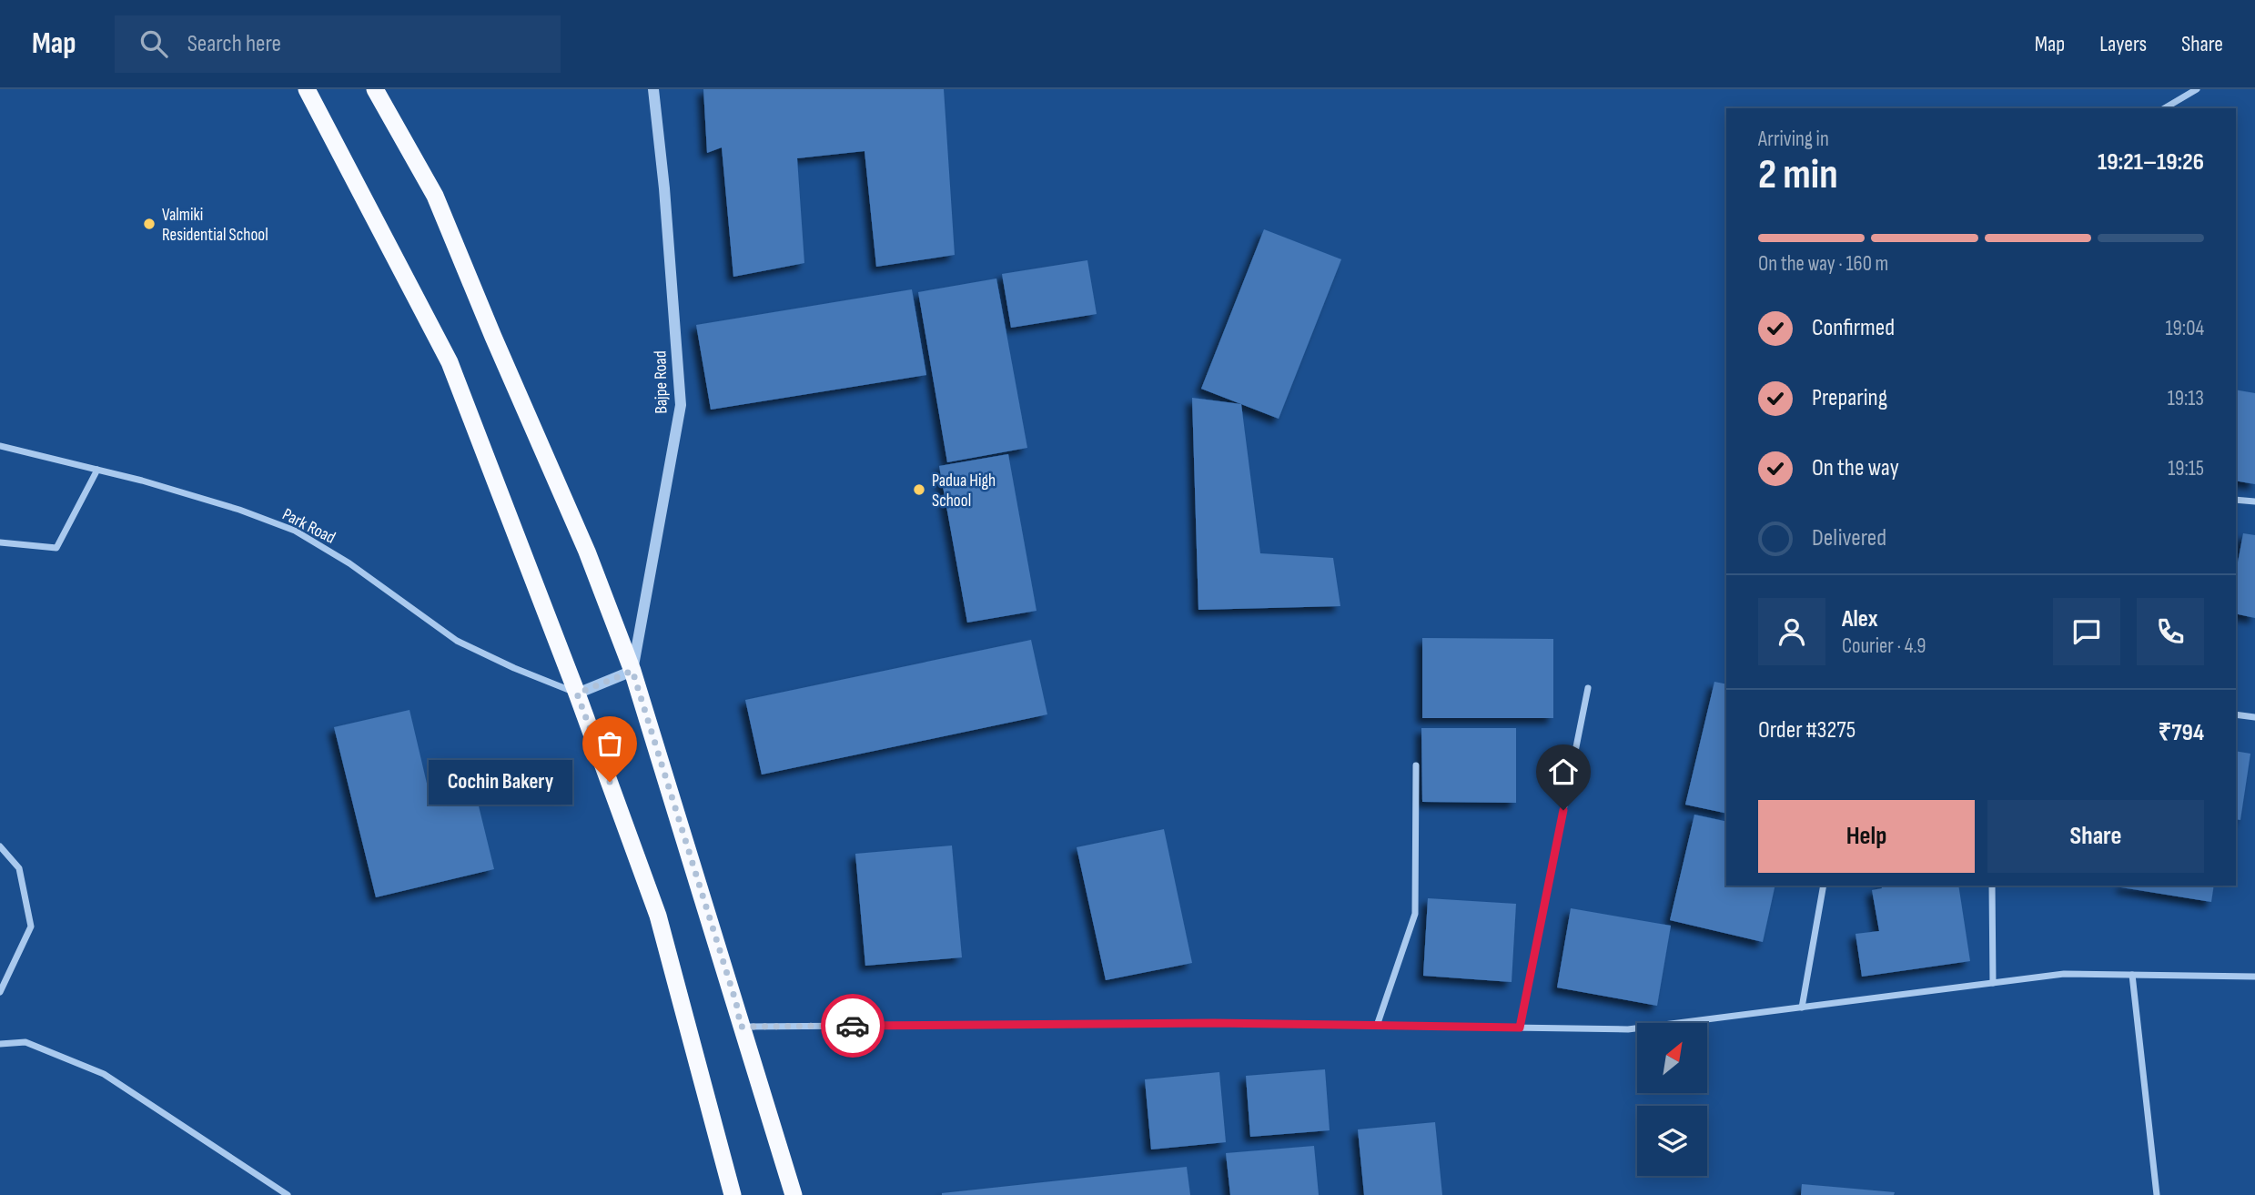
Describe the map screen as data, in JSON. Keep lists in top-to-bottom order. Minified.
{"streets":{"street":["Bajpe Road","Park Road"]},"places":["Valmiki Residential School","Padua High School","Cochin Bakery"],"north":"top right","page":{"header":"Map","search":"Search here","nav":["Map","Layers","Share"],"heading":["2 min","Arriving in","19:21–19:26"],"panel":["Alex","Courier · 4.9","Order #3275","₹794"],"bar":"On the way · 160 m","list":[["Confirmed","19:04"],["Preparing","19:13"],["On the way","19:15"],"Delivered"],"bubble":"Cochin Bakery","buttons":["Help","Share"]}}
